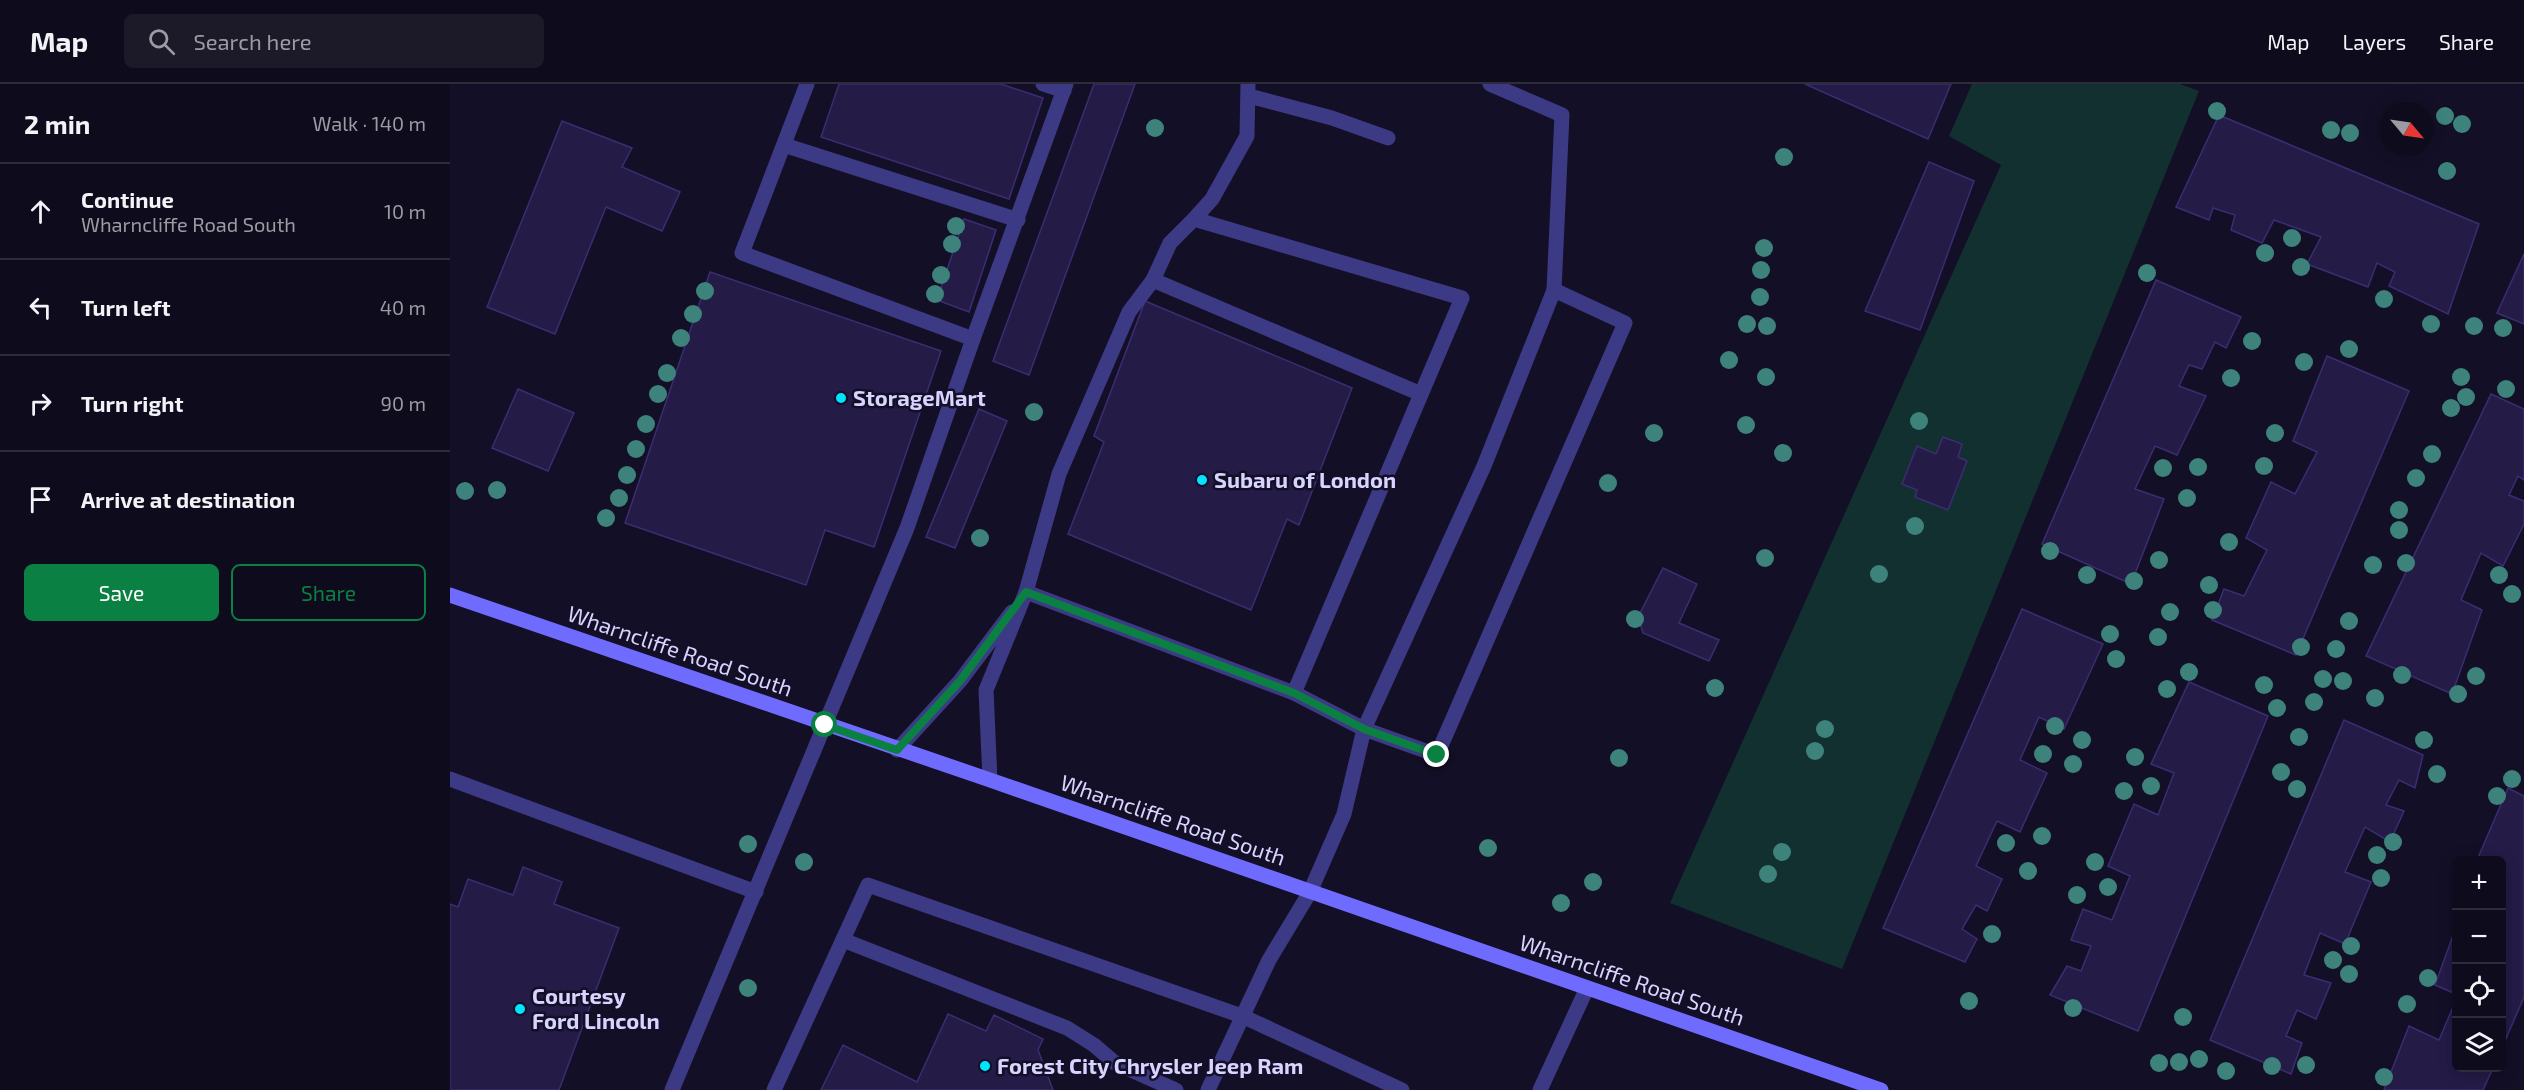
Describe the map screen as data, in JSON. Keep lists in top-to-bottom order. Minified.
{"streets":{"main road":["Wharncliffe Road South"]},"places":["StorageMart","Subaru of London","Courtesy Ford Lincoln","Forest City Chrysler Jeep Ram"],"north":"bottom right","page":{"header":"Map","search":"Search here","nav":["Map","Layers","Share"],"heading":["2 min","Walk · 140 m"],"list":[["Continue","Wharncliffe Road South","10 m"],["Turn left","40 m"],["Turn right","90 m"],"Arrive at destination"],"buttons":["Save","Share"],"map_buttons":["+","−"]}}
